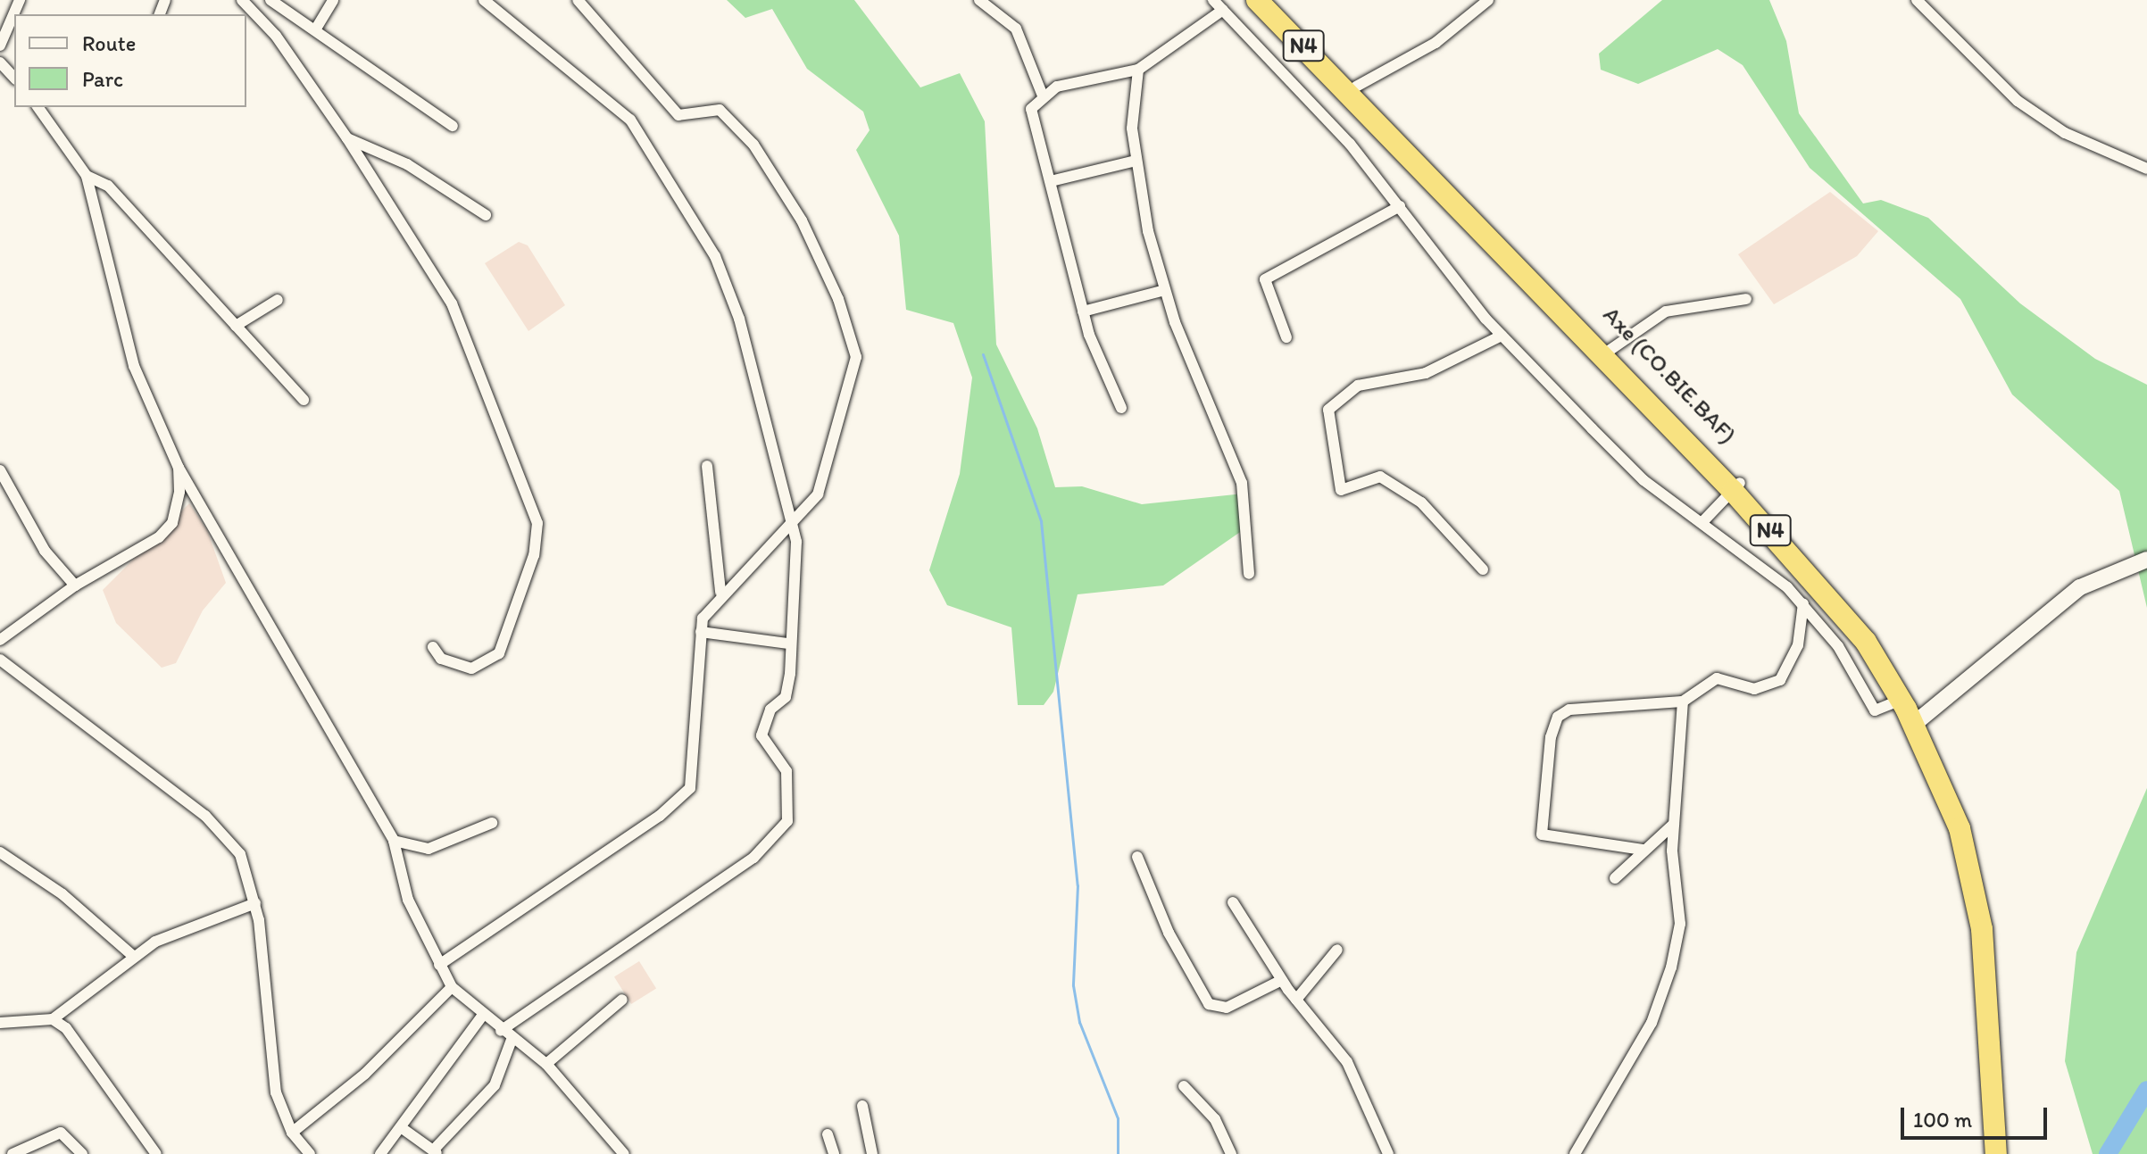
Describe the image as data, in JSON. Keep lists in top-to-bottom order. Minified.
{"streets":{"highway":["N4","Axe (CO.BIE.BAF)"]},"crossings":[["N4","Axe (CO.BIE.BAF)"]],"legend":["Route","Parc"],"scale_bar":"100 m"}
